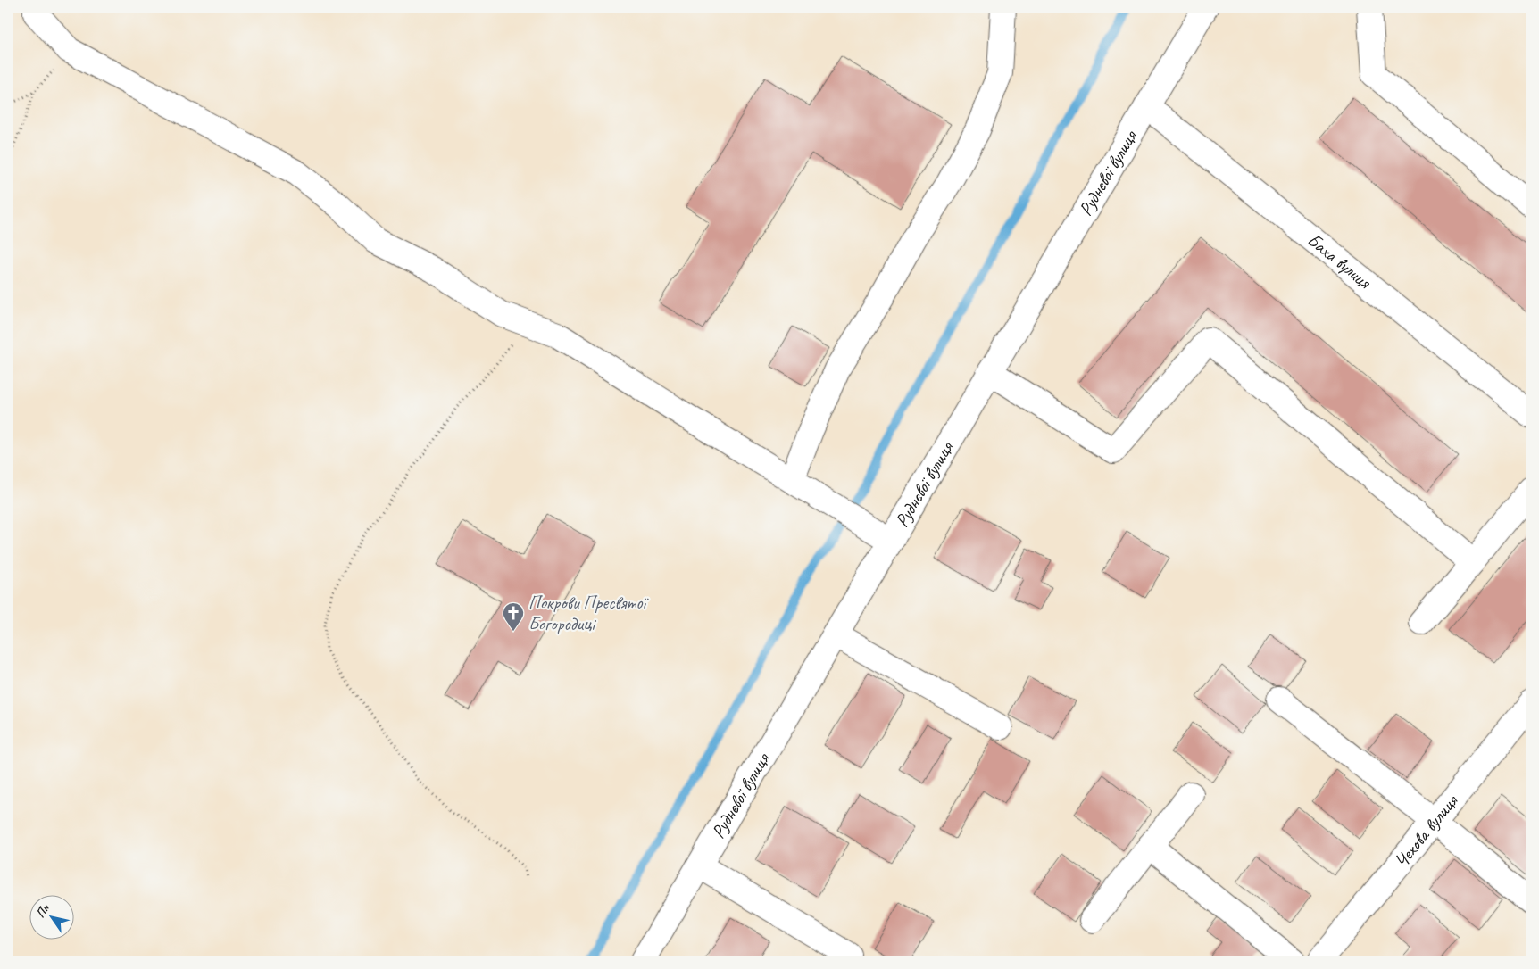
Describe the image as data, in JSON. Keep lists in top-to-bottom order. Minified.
{"streets":{"street":["Руднєвої вулиця","Баха вулиця","Чехова вулиця"]},"crossings":[["Руднєвої вулиця","Баха вулиця"]],"places":{"church":["Покрови Пресвятої Богородиці"]},"north":"top left"}
